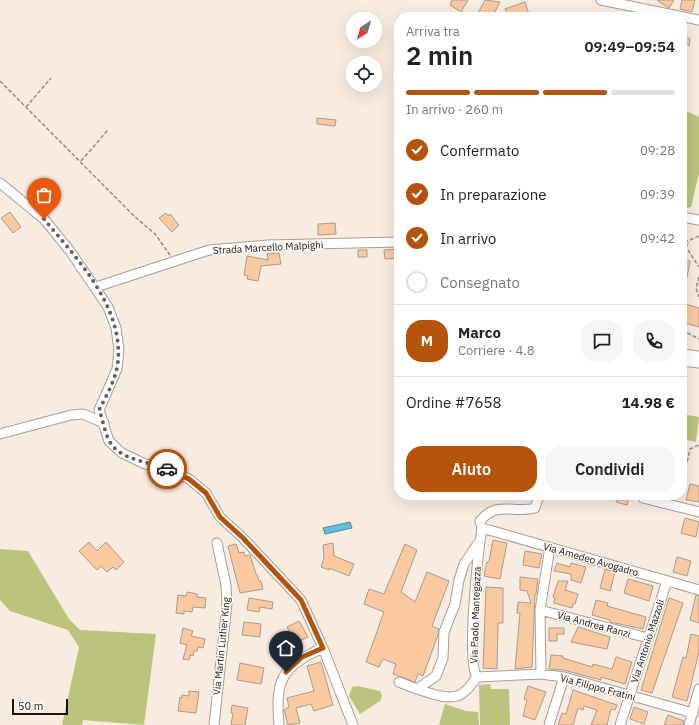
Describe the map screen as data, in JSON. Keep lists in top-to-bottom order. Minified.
{"streets":{"street":["Strada Marcello Malpighi","Via Amedeo Avogadro","Via Paolo Mantegazza","Via Andrea Ranzi","Via Antonio Mazzoli","Via Martin Luther King","Via Filippo Fratini"]},"crossings":[["Via Amedeo Avogadro","Via Paolo Mantegazza"],["Via Amedeo Avogadro","Via Antonio Mazzoli"],["Via Paolo Mantegazza","Via Filippo Fratini"],["Via Andrea Ranzi","Via Antonio Mazzoli"],["Via Antonio Mazzoli","Via Filippo Fratini"]],"scale_bar":"50 m","north":"bottom left","page":{"heading":["2 min","Arriva tra","09:49–09:54"],"panel":["Marco","Corriere · 4.8","Ordine #7658","14.98 €"],"bar":"In arrivo · 260 m","list":[["Confermato","09:28"],["In preparazione","09:39"],["In arrivo","09:42"],"Consegnato"],"round":"M","buttons":["Aiuto","Condividi"],"scale":"50 m"}}
